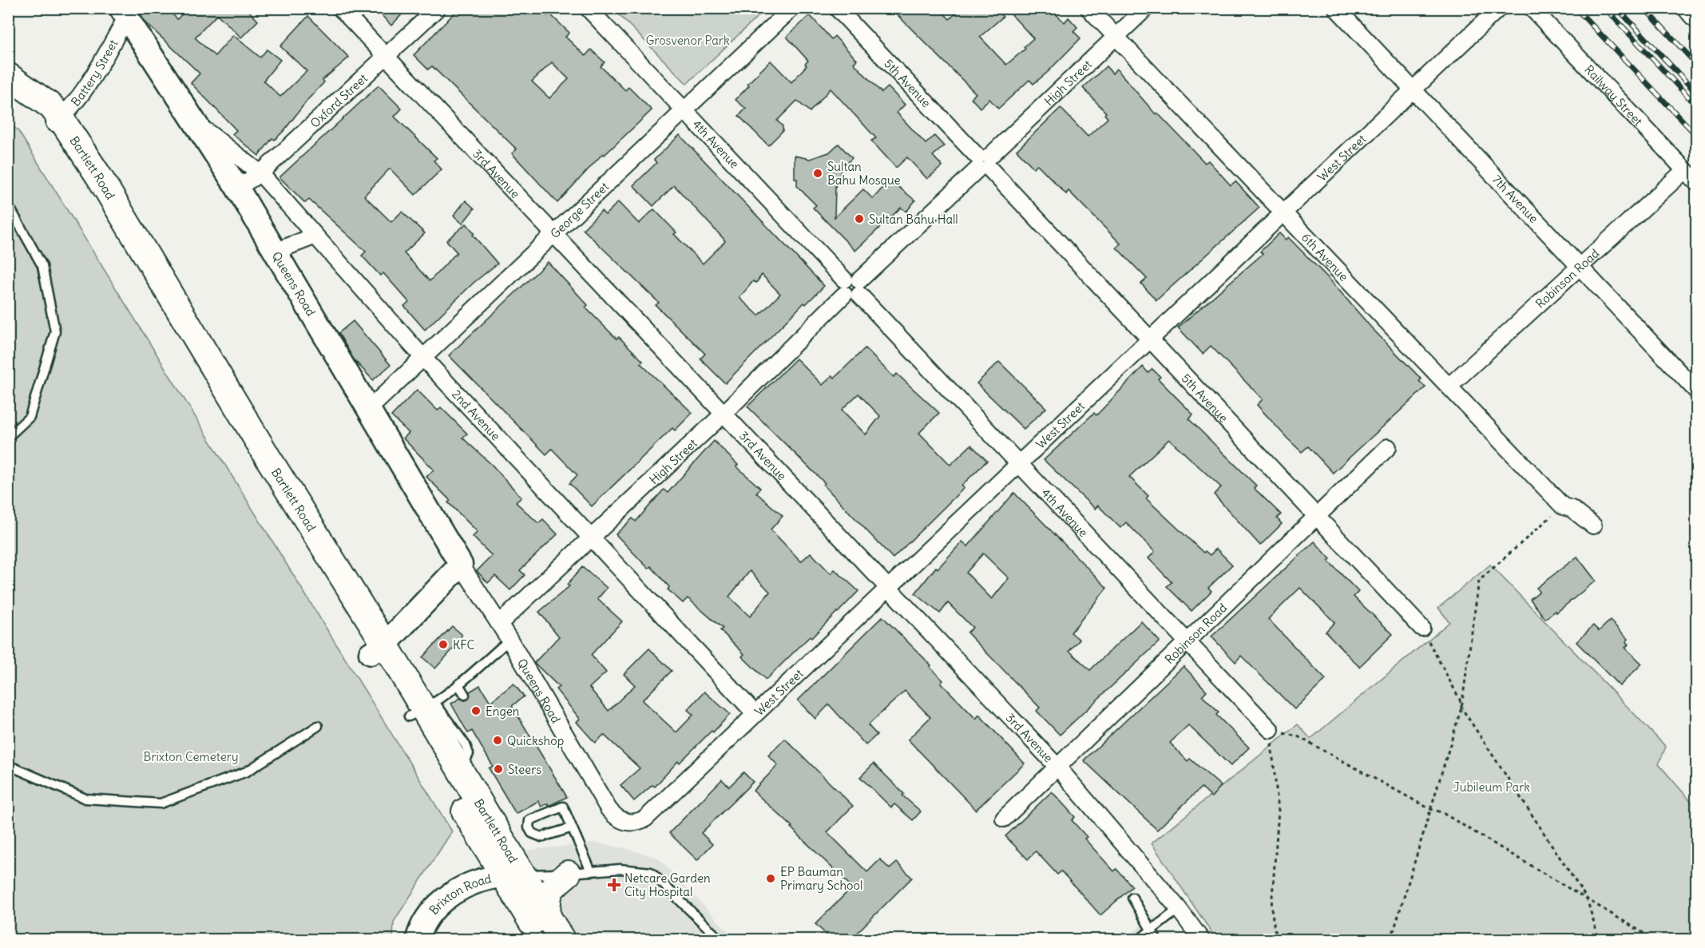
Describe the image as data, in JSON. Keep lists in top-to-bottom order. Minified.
{"streets":{"main road":["Bartlett Road","Queens Road","Brixton Road"],"street":["Battery Street","5th Avenue","High Street","Railway Street","Oxford Street","4th Avenue","West Street","3rd Avenue","7th Avenue","George Street","6th Avenue","Robinson Road","2nd Avenue"]},"crossings":[["Battery Street","Bartlett Road"],["Battery Street","Queens Road"],["5th Avenue","High Street"],["5th Avenue","West Street"],["5th Avenue","Robinson Road"],["High Street","4th Avenue"],["High Street","3rd Avenue"],["High Street","6th Avenue"],["High Street","Queens Road"],["High Street","2nd Avenue"],["Railway Street","Robinson Road"],["Oxford Street","3rd Avenue"],["Oxford Street","Queens Road"],["Oxford Street","2nd Avenue"],["4th Avenue","West Street"],["4th Avenue","George Street"],["4th Avenue","Robinson Road"],["West Street","3rd Avenue"],["West Street","7th Avenue"],["West Street","6th Avenue"],["West Street","Queens Road"],["West Street","2nd Avenue"],["Bartlett Road","Brixton Road"],["3rd Avenue","George Street"],["3rd Avenue","Robinson Road"],["7th Avenue","Robinson Road"],["George Street","Queens Road"],["George Street","2nd Avenue"],["6th Avenue","Robinson Road"],["Queens Road","2nd Avenue"]],"parks":["Grosvenor Park","Brixton Cemetery","Jubileum Park"],"places":{"other":["Sultan Bahu Mosque","Sultan Bahu Hall","KFC","Engen","Quickshop","Steers","EP Bauman Primary School"],"health":["Netcare Garden City Hospital"]}}
